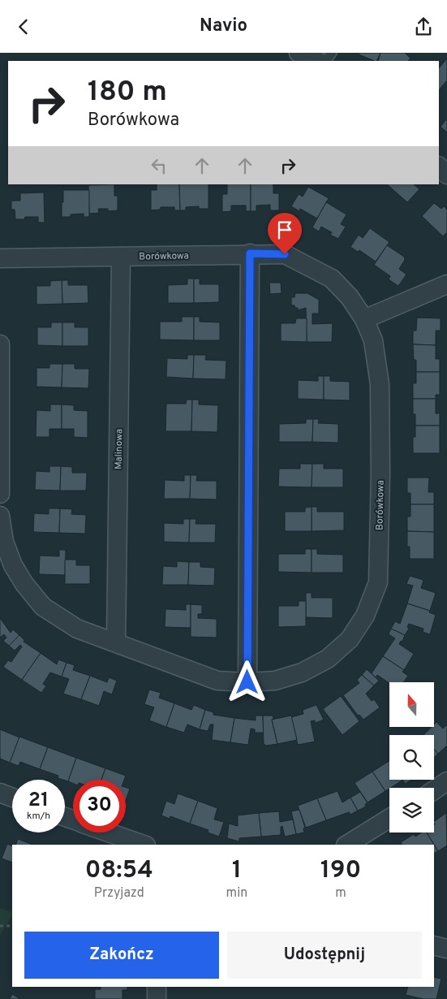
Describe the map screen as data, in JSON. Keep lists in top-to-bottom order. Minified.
{"streets":{"street":["Borówkowa","Malinowa"]},"crossings":[["Borówkowa","Malinowa"]],"north":"top","page":{"header":"Navio","turn":["180 m","Borówkowa"],"speed":"21 km/h","limit":"30","eta":["08:54","Przyjazd","1","min","190","m"],"buttons":["Zakończ","Udostępnij"]}}
